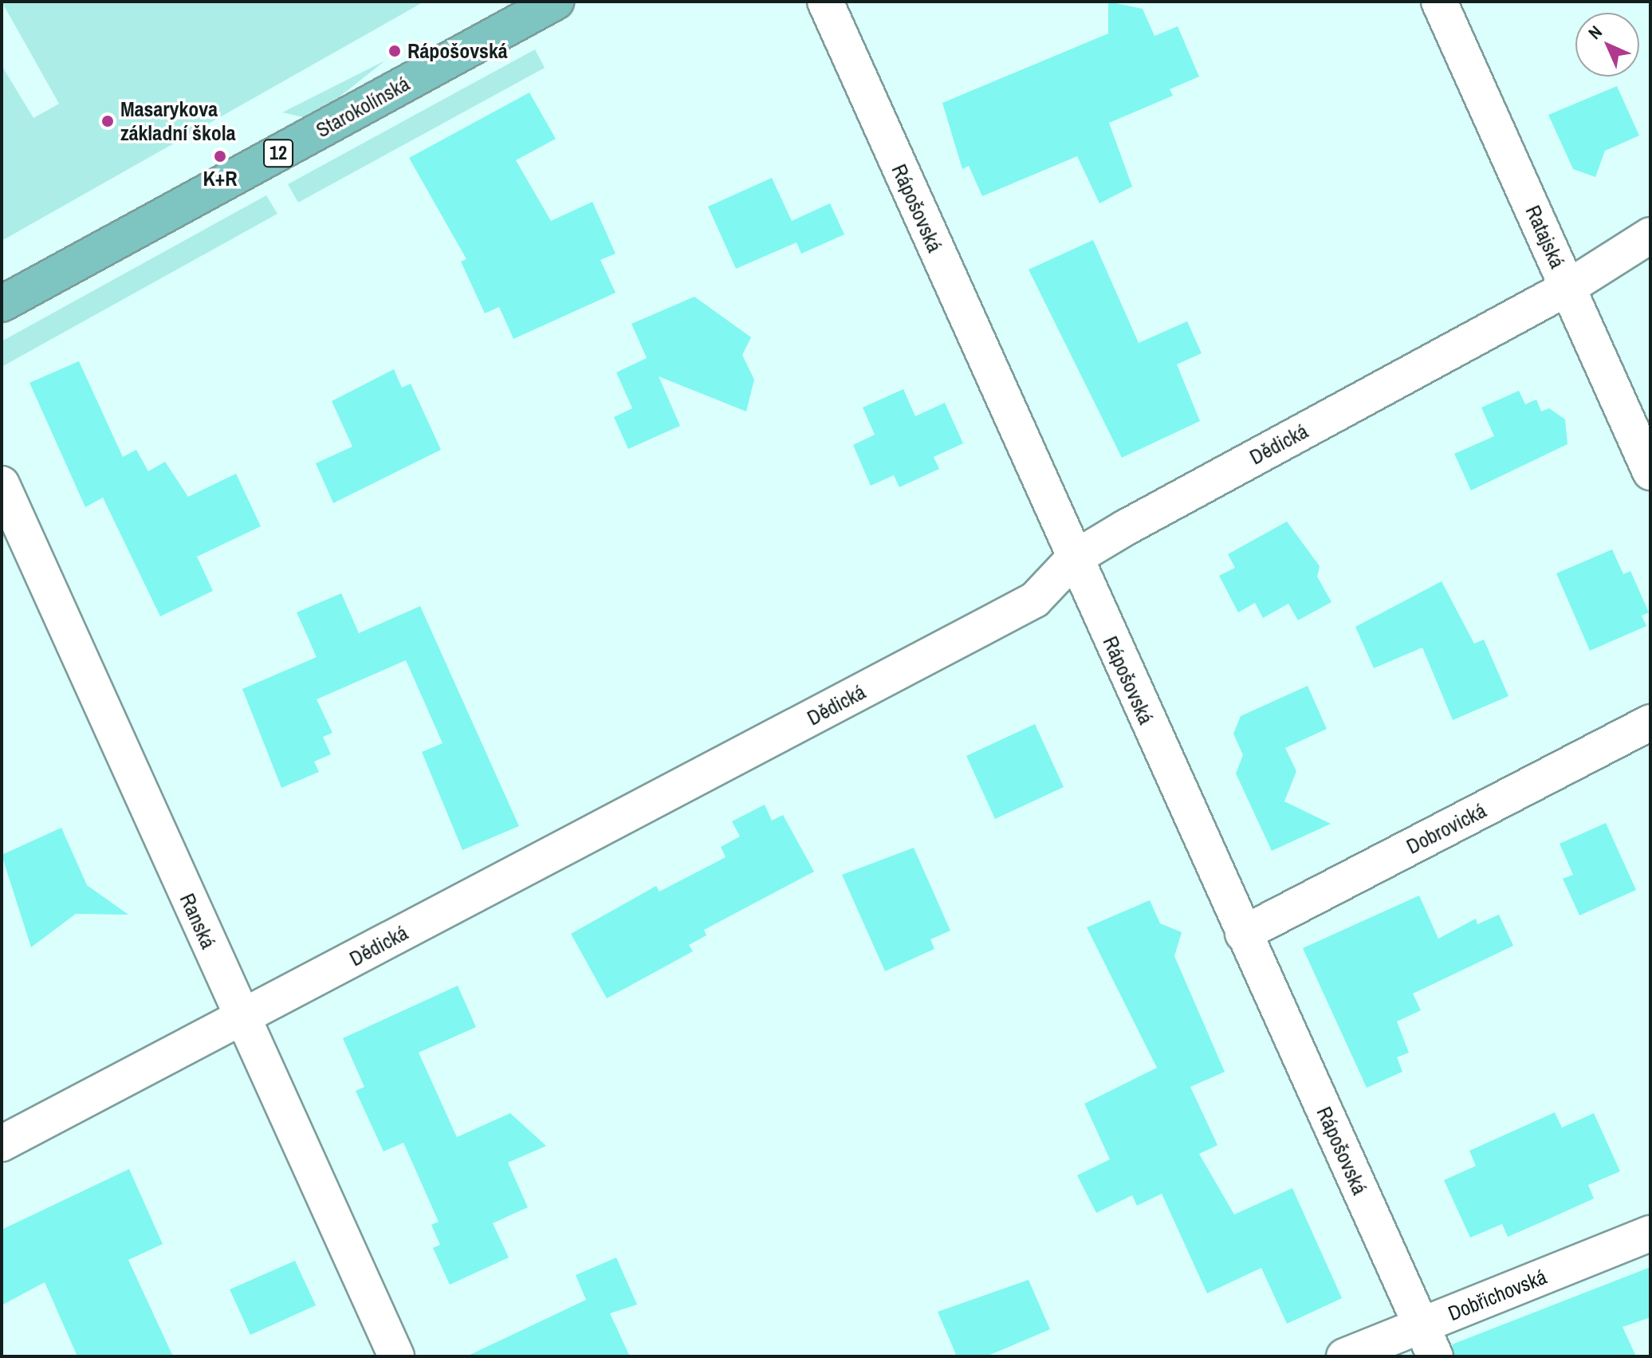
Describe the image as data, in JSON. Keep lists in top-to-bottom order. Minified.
{"streets":{"main road":["Starokolínská","12"],"street":["Rápošovská","Ratajská","Dědická","Dobrovická","Ranská","Dobřichovská"]},"crossings":[["Rápošovská","Dědická"],["Rápošovská","Dobrovická"],["Rápošovská","Dobřichovská"],["Ratajská","Dědická"],["Dědická","Ranská"]],"places":["Rápošovská","Masarykova základní škola","K+R"],"north":"top left"}
